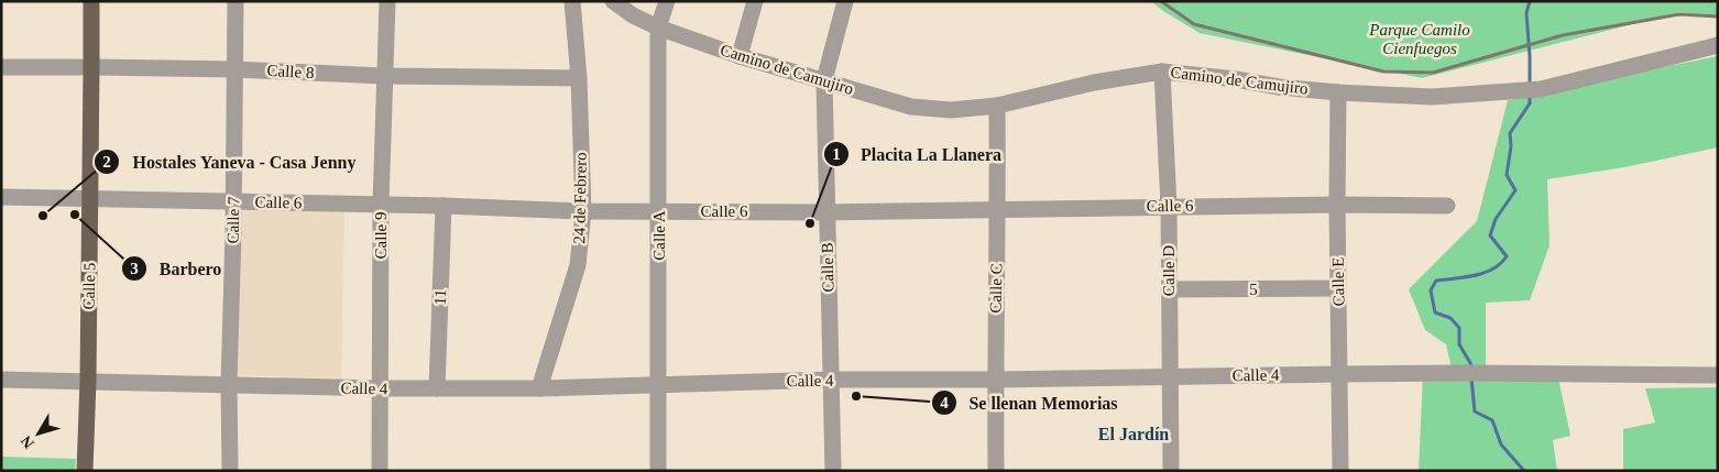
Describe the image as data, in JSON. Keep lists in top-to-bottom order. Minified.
{"streets":{"main road":["Calle 5"],"street":["Camino de Camujiro","Calle 8","24 de Febrero","Calle 6","Calle 7","Calle 9","Calle A","Calle B","Calle D","Calle E","Calle C","5","11","Calle 4"]},"crossings":[["Camino de Camujiro","Calle A"],["Camino de Camujiro","Calle B"],["Camino de Camujiro","Calle D"],["Camino de Camujiro","Calle E"],["Camino de Camujiro","Calle C"],["Calle 8","24 de Febrero"],["Calle 8","Calle 7"],["Calle 8","Calle 9"],["Calle 8","Calle 5"],["24 de Febrero","Calle 6"],["24 de Febrero","Calle 4"],["Calle 6","Calle 7"],["Calle 6","Calle 9"],["Calle 6","Calle A"],["Calle 6","Calle B"],["Calle 6","Calle D"],["Calle 6","Calle E"],["Calle 6","Calle 5"],["Calle 6","Calle C"],["Calle 6","11"],["Calle 7","Calle 4"],["Calle 9","Calle 4"],["Calle A","Calle 4"],["Calle B","Calle 4"],["Calle D","5"],["Calle D","Calle 4"],["Calle E","5"],["Calle E","Calle 4"],["Calle 5","Calle 4"],["Calle C","Calle 4"],["11","Calle 4"]],"districts":["El Jardín"],"parks":["Parque Camilo Cienfuegos"],"places":["Barbero","Hostales Yaneva - Casa Jenny","Placita La Llanera","Se llenan Memorias"],"north":"bottom left"}
